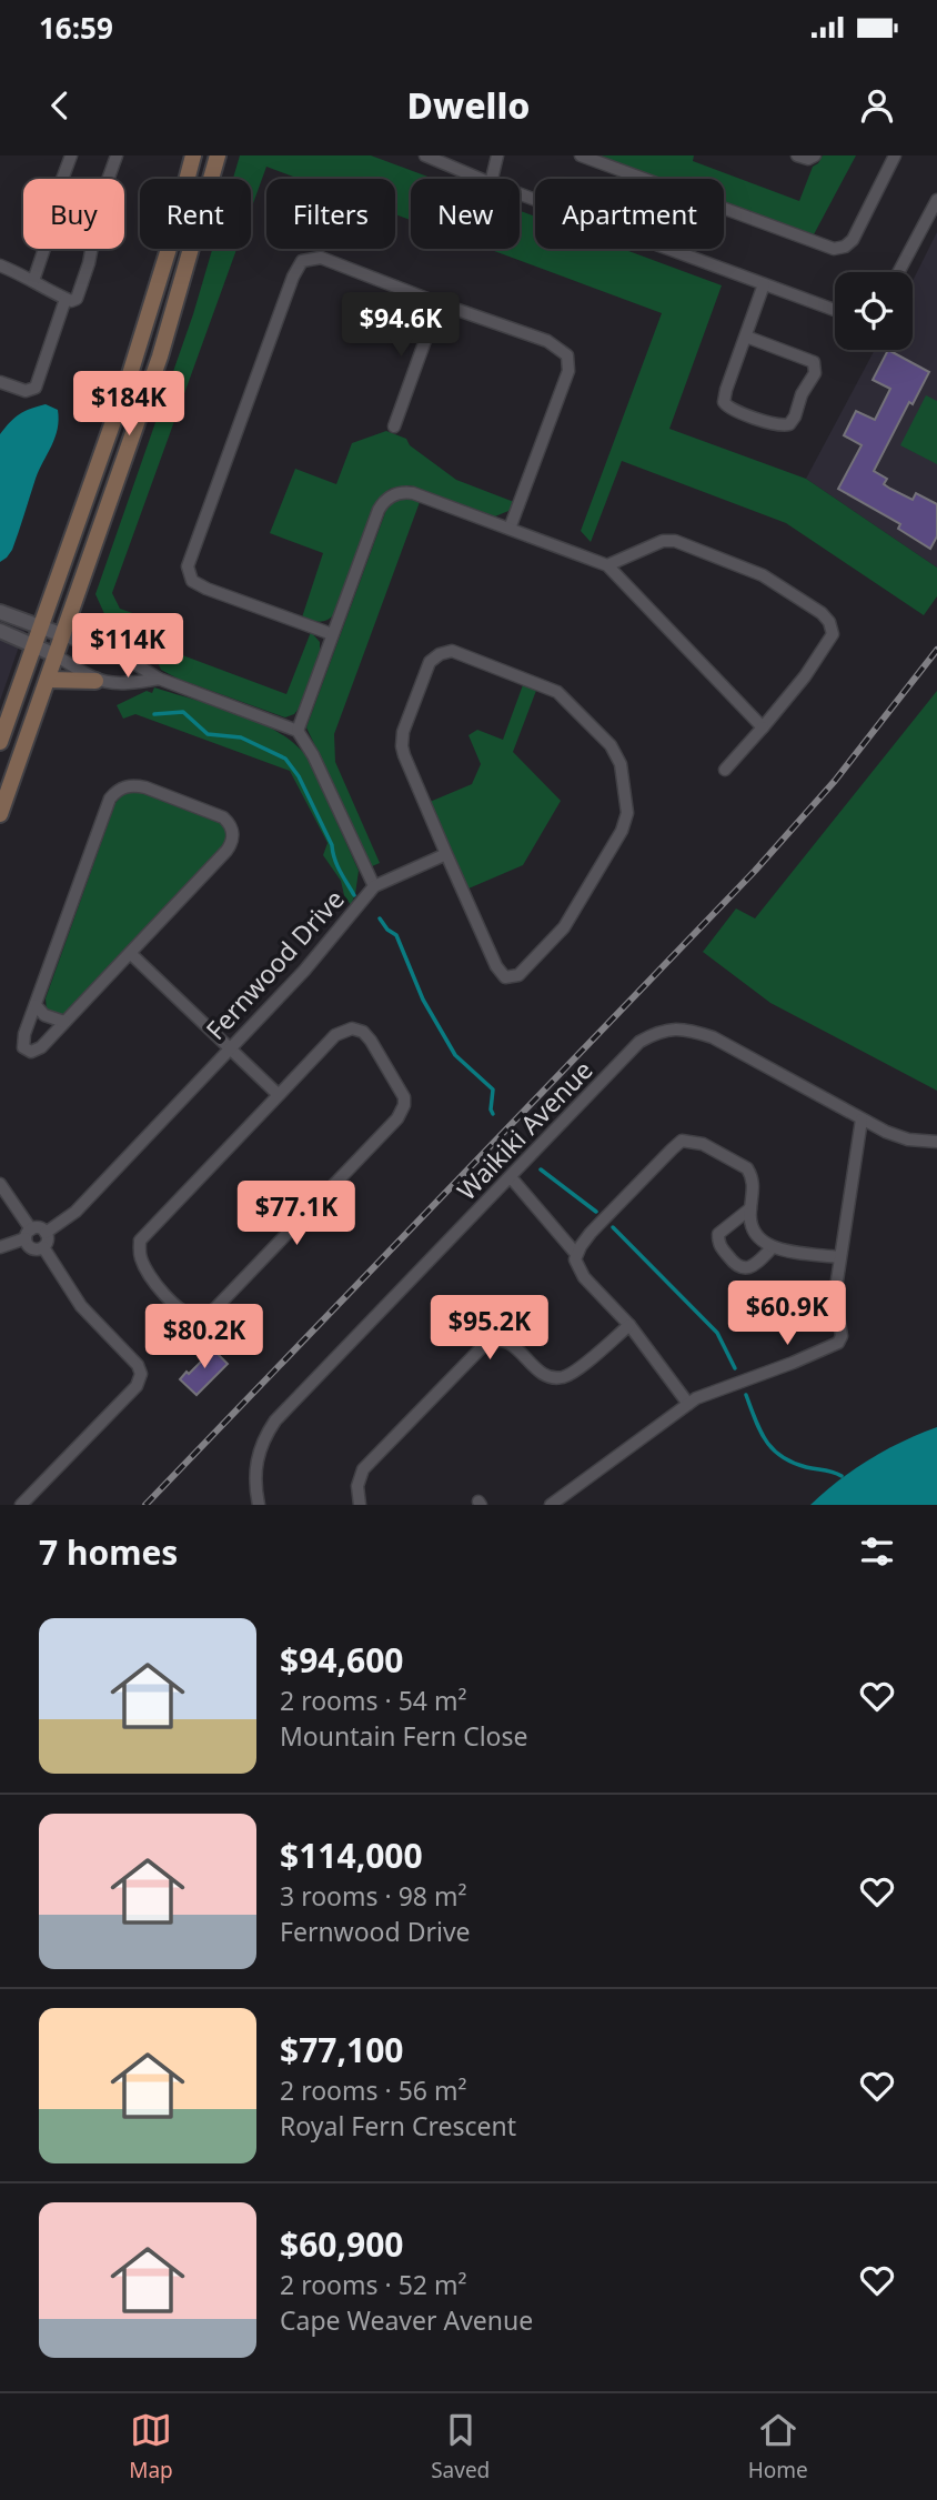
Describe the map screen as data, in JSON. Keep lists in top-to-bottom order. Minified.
{"streets":{"street":["Fernwood Drive","Waikiki Avenue"]},"page":{"status":"16:59","header":"Dwello","chip":["Buy","Rent","Filters","New","Apartment"],"price":["$94.6K","$184K","$114K","$77.1K","$60.9K","$95.2K","$80.2K"],"heading":"7 homes","list":[{"name":"$94,600","note":"2 rooms · 54 m² · Mountain Fern Close"},{"name":"$114,000","note":"3 rooms · 98 m² · Fernwood Drive"},{"name":"$77,100","note":"2 rooms · 56 m² · Royal Fern Crescent"},{"name":"$60,900","note":"2 rooms · 52 m² · Cape Weaver Avenue"}],"tabs":["Map","Saved","Home"]}}
